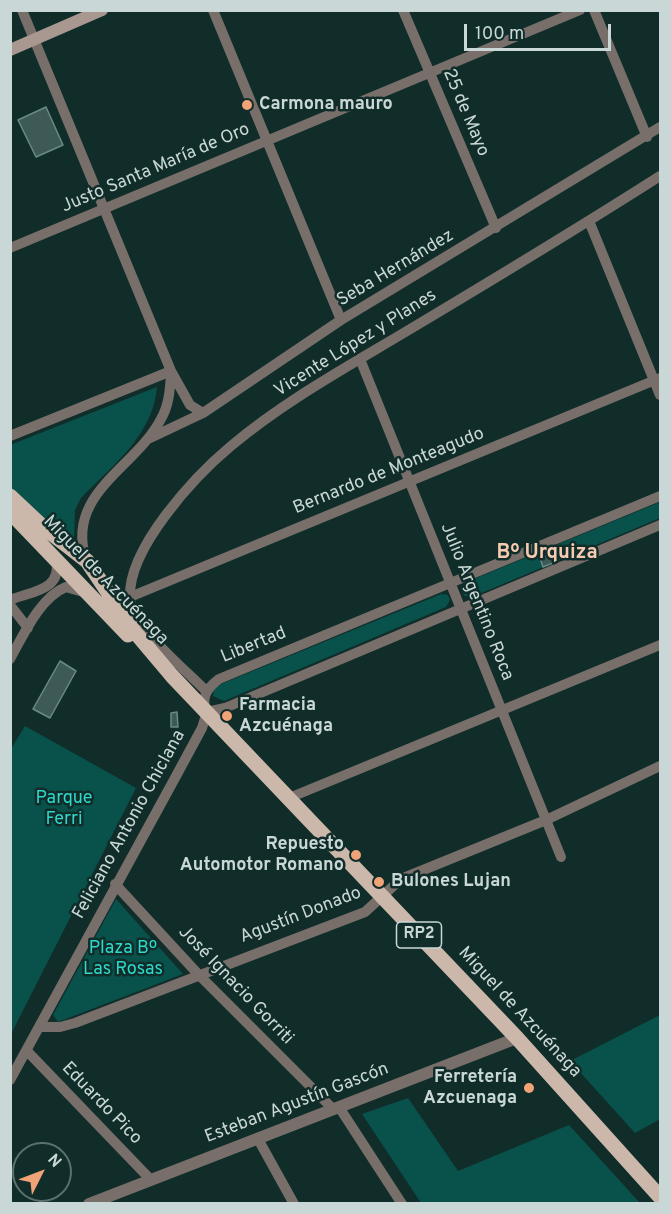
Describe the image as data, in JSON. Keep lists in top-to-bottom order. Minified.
{"streets":{"main road":["Miguel de Azcuénaga","RP2"],"street":["25 de Mayo","Justo Santa María de Oro","Seba Hernández","Vicente López y Planes","Bernardo de Monteagudo","Julio Argentino Roca","Libertad","Feliciano Antonio Chiclana","Agustín Donado","José Ignacio Gorriti","Eduardo Pico","Esteban Agustín Gascón"]},"crossings":[["25 de Mayo","Justo Santa María de Oro"],["25 de Mayo","Seba Hernández"],["Seba Hernández","Miguel de Azcuénaga"],["Vicente López y Planes","Bernardo de Monteagudo"],["Vicente López y Planes","Miguel de Azcuénaga"],["Vicente López y Planes","Julio Argentino Roca"],["Bernardo de Monteagudo","Miguel de Azcuénaga"],["Bernardo de Monteagudo","Julio Argentino Roca"],["Miguel de Azcuénaga","Libertad"],["Miguel de Azcuénaga","Feliciano Antonio Chiclana"],["Miguel de Azcuénaga","Agustín Donado"],["Miguel de Azcuénaga","Esteban Agustín Gascón"],["Julio Argentino Roca","Libertad"],["Julio Argentino Roca","Agustín Donado"],["Feliciano Antonio Chiclana","Agustín Donado"],["Feliciano Antonio Chiclana","José Ignacio Gorriti"],["Feliciano Antonio Chiclana","Eduardo Pico"],["Agustín Donado","José Ignacio Gorriti"],["José Ignacio Gorriti","Esteban Agustín Gascón"],["Eduardo Pico","Esteban Agustín Gascón"]],"districts":["Bº Urquiza"],"parks":["Parque Ferri","Plaza Bº Las Rosas"],"places":["Carmona mauro","Farmacia Azcuénaga","Repuesto Automotor Romano","Bulones Lujan","Ferretería Azcuenaga"],"scale_bar":"100 m","north":"top right"}
